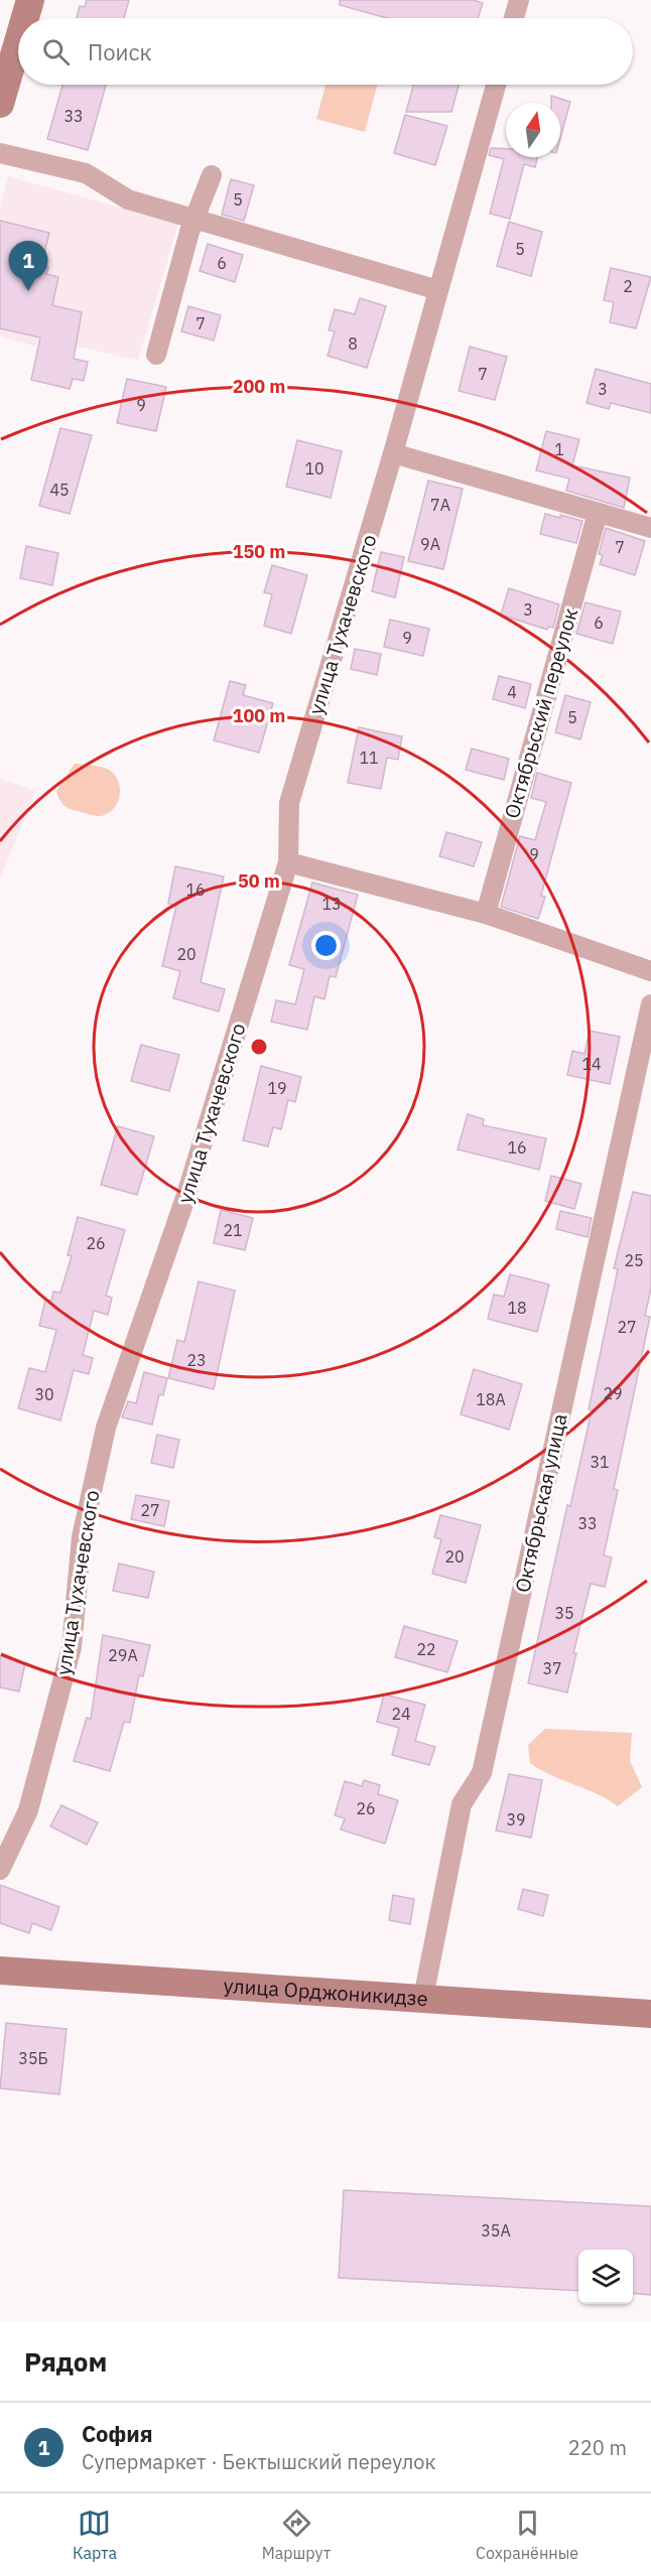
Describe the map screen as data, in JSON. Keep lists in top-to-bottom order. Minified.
{"streets":{"main road":["улица Орджоникидзе"],"street":["улица Тухачевского","Октябрьский переулок","Октябрьская улица"]},"crossings":[["Октябрьская улица","улица Орджоникидзе"]],"house_numbers":["33","5","5","6","2","7","8","7","3","9","1","10","45","7А","9А","7","3","6","9","4","5","11","9","16","13","20","14","19","16","21","26","25","18","27","23","29","30","18А","31","27","33","20","35","22","29А","37","24","26","39","35Б","35А"],"north":"top","page":{"search":"Поиск","pins":"1","heading":"Рядом","list":[{"mark":"1","name":"София","note":"Супермаркет · Бектышский переулок","value":"220 m"}],"nav":["Карта","Маршрут","Сохранённые"]},"rings":["200 m","150 m","100 m","50 m"]}
